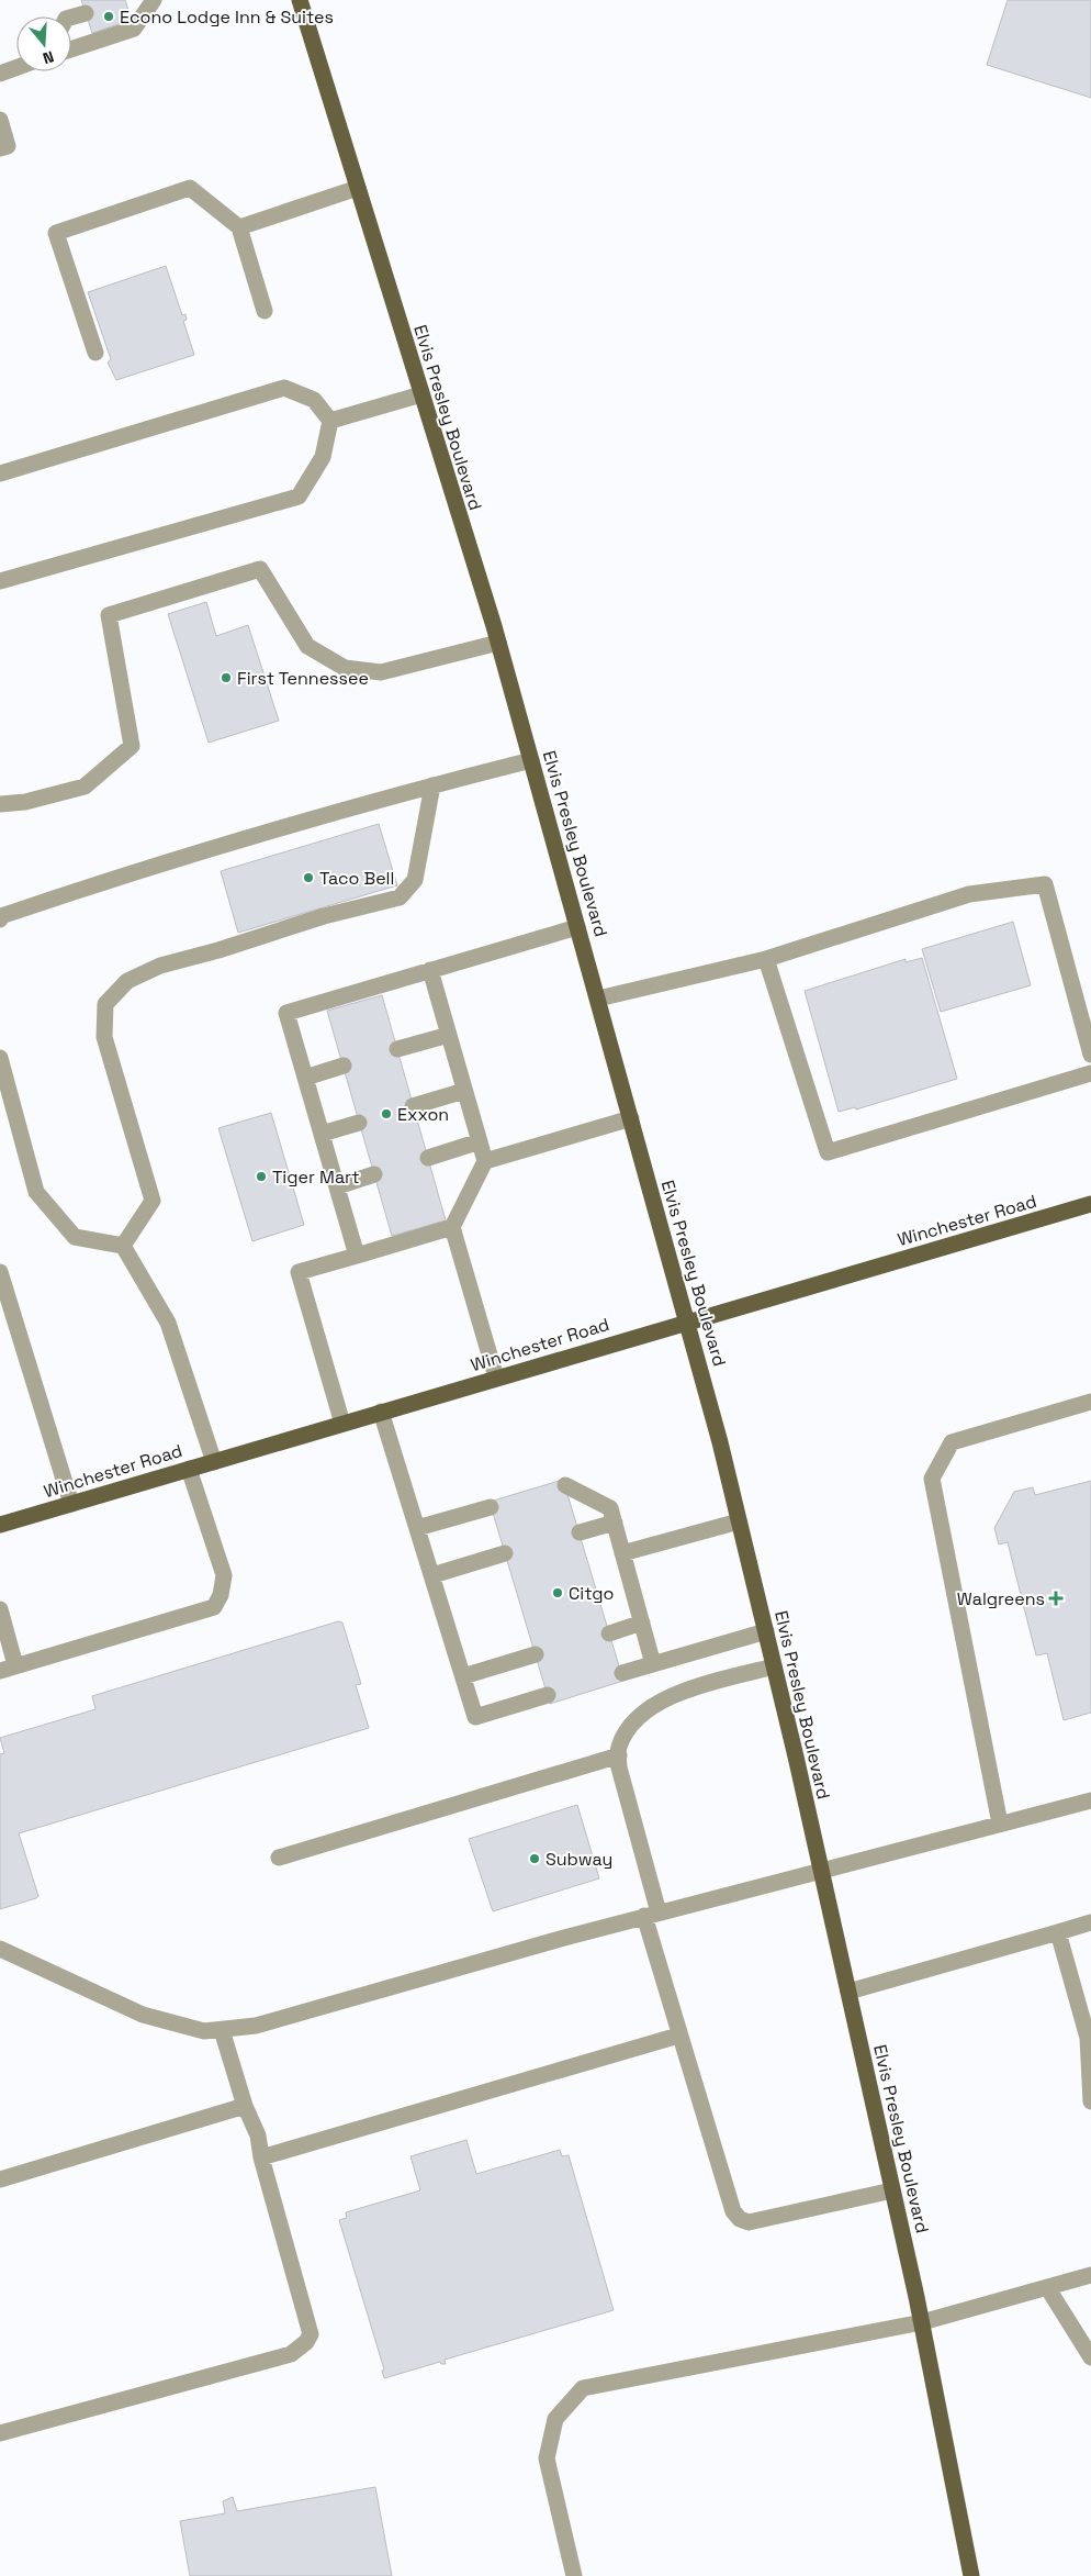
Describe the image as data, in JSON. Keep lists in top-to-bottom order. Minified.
{"streets":{"main road":["Elvis Presley Boulevard","Winchester Road"]},"crossings":[["Elvis Presley Boulevard","Winchester Road"]],"places":{"other":["Econo Lodge Inn & Suites","First Tennessee","Taco Bell","Exxon","Tiger Mart","Citgo","Subway"],"health":["Walgreens"]},"north":"bottom"}
